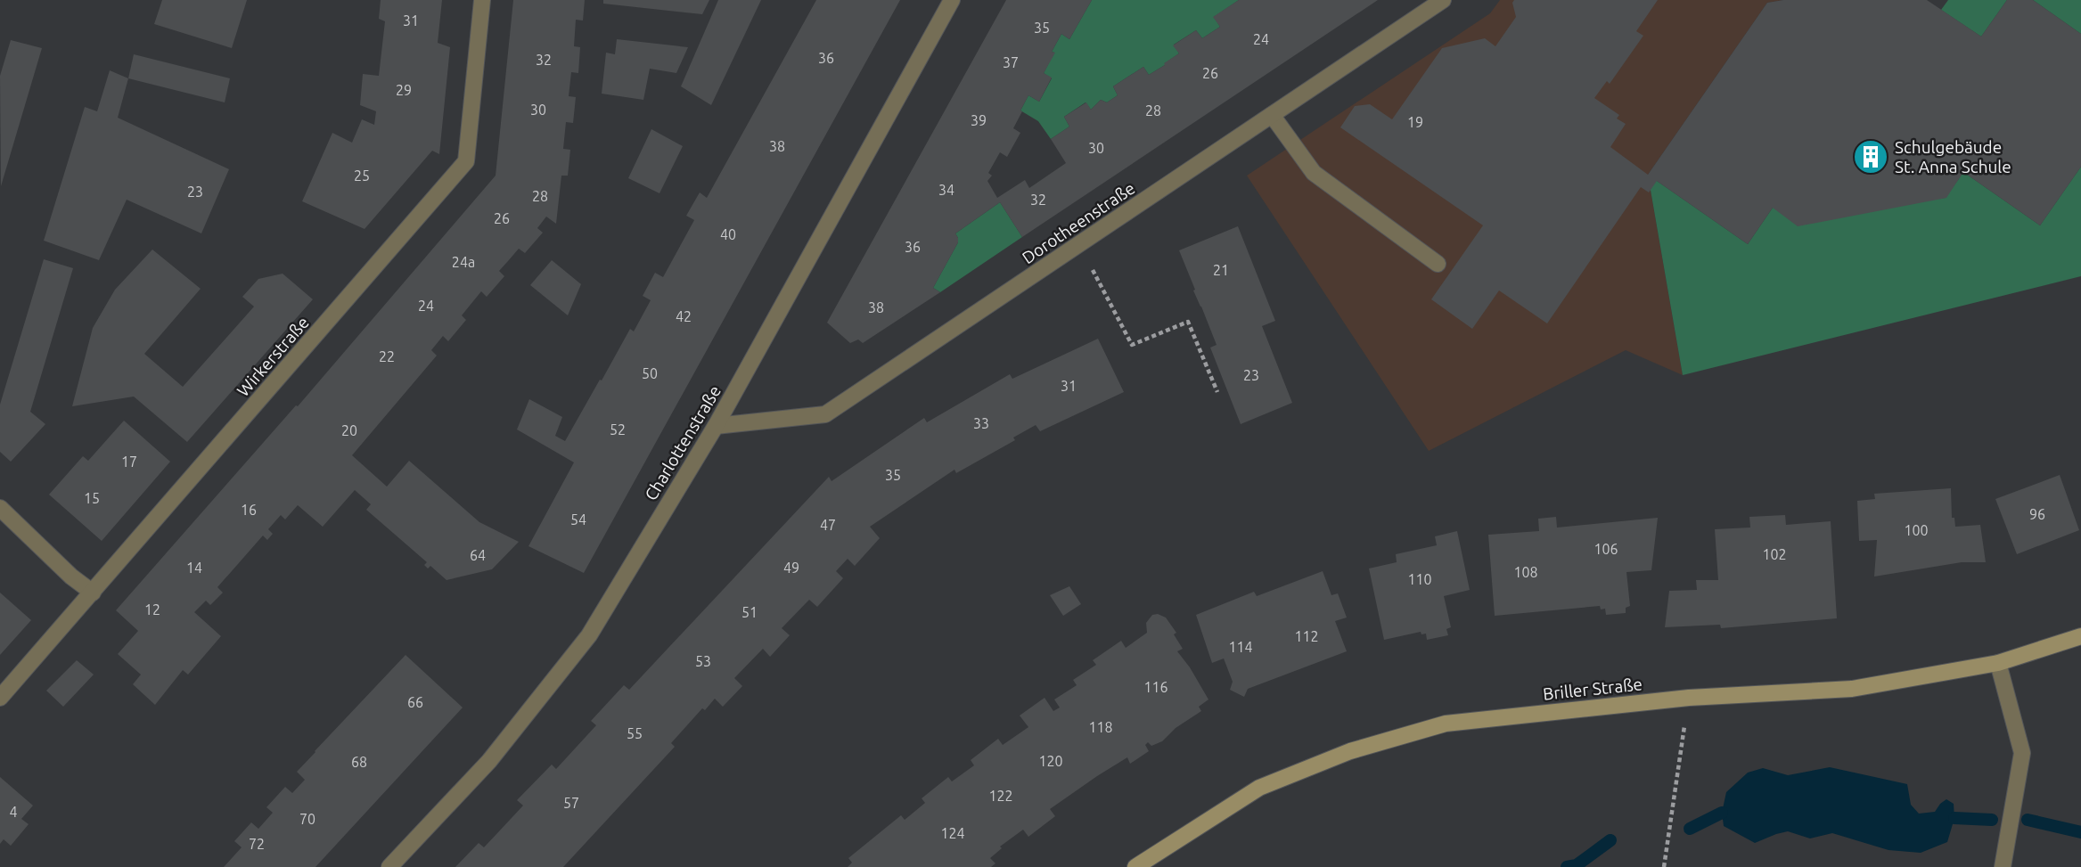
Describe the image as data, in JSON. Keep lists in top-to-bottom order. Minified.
{"streets":{"main road":["Briller Straße"],"street":["Dorotheenstraße","Wirkerstraße","Charlottenstraße"]},"crossings":[["Dorotheenstraße","Charlottenstraße"]],"places":{"building":["Schulgebäude St. Anna Schule"]},"house_numbers":["31","35","24","36","32","37","26","29","30","28","39","19","38","30","25","34","23","28","32","26","40","36","24a","21","24","38","42","22","50","23","31","33","52","20","17","35","15","16","96","54","47","100","106","102","64","14","49","108","110","12","51","112","114","53","116","66","118","55","120","68","122","57","4","70","124","72"]}
